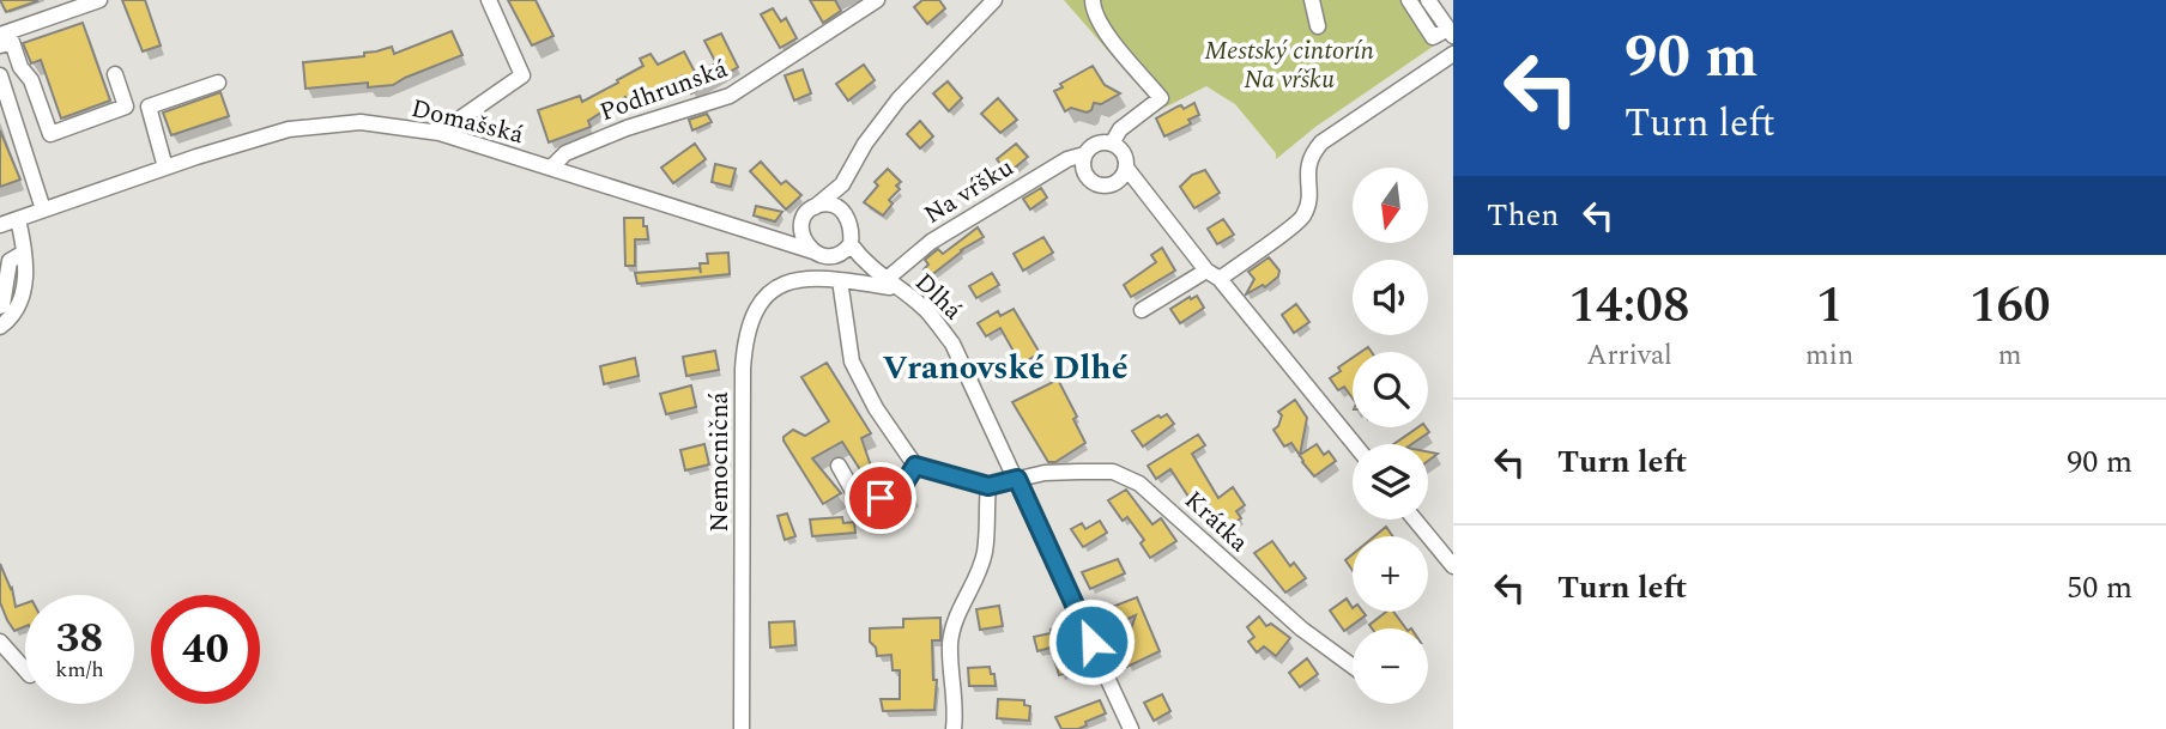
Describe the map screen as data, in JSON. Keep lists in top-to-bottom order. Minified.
{"streets":{"street":["Podhrunská","Domašská","Na vŕšku","Dlhá","Nemocničná","Krátka"]},"crossings":[["Podhrunská","Domašská"],["Na vŕšku","Dlhá"],["Na vŕšku","Nemocničná"],["Dlhá","Nemocničná"],["Dlhá","Krátka"]],"districts":["Vranovské Dlhé"],"parks":["Mestský cintorín Na vŕšku"],"north":"bottom","page":{"turn":["90 m","Turn left"],"map_buttons":["+","−"],"then":"Then","eta":["14:08","Arrival","1","min","160","m"],"list":[{"name":"Turn left","value":"90 m"},{"name":"Turn left","value":"50 m"}],"speed":"38 km/h","limit":"40"}}
